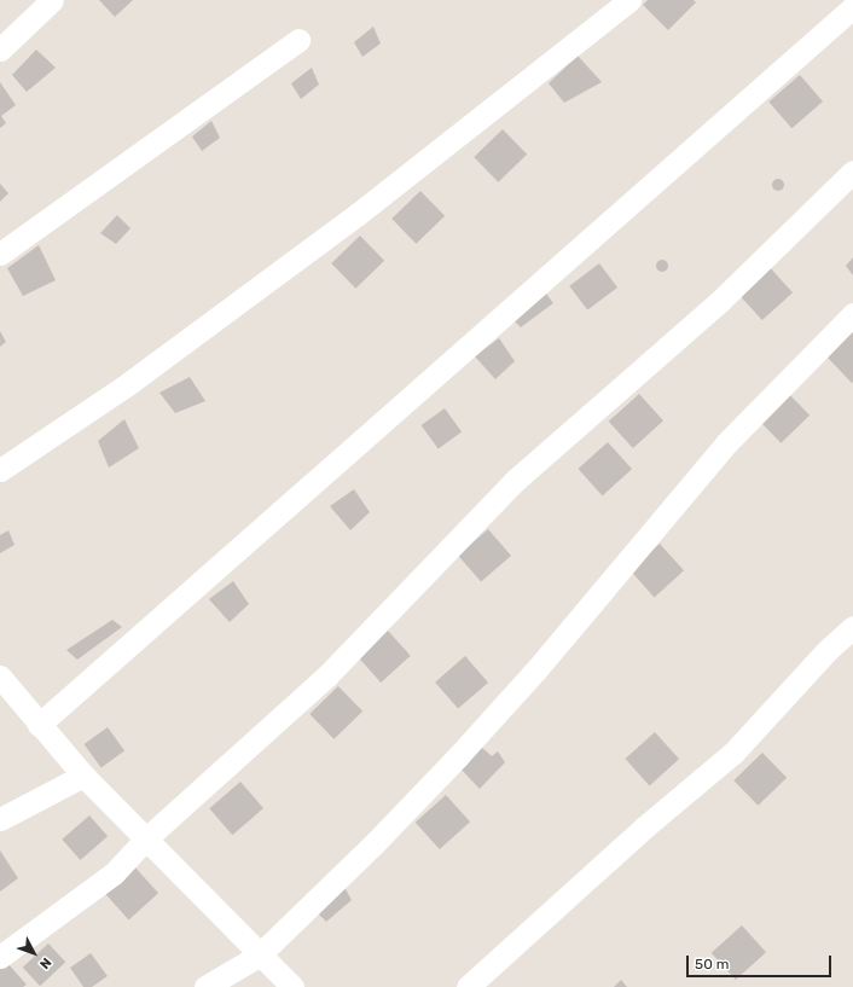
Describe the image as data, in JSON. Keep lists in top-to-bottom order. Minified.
{"scale_bar":"50 m","north":"bottom right"}
